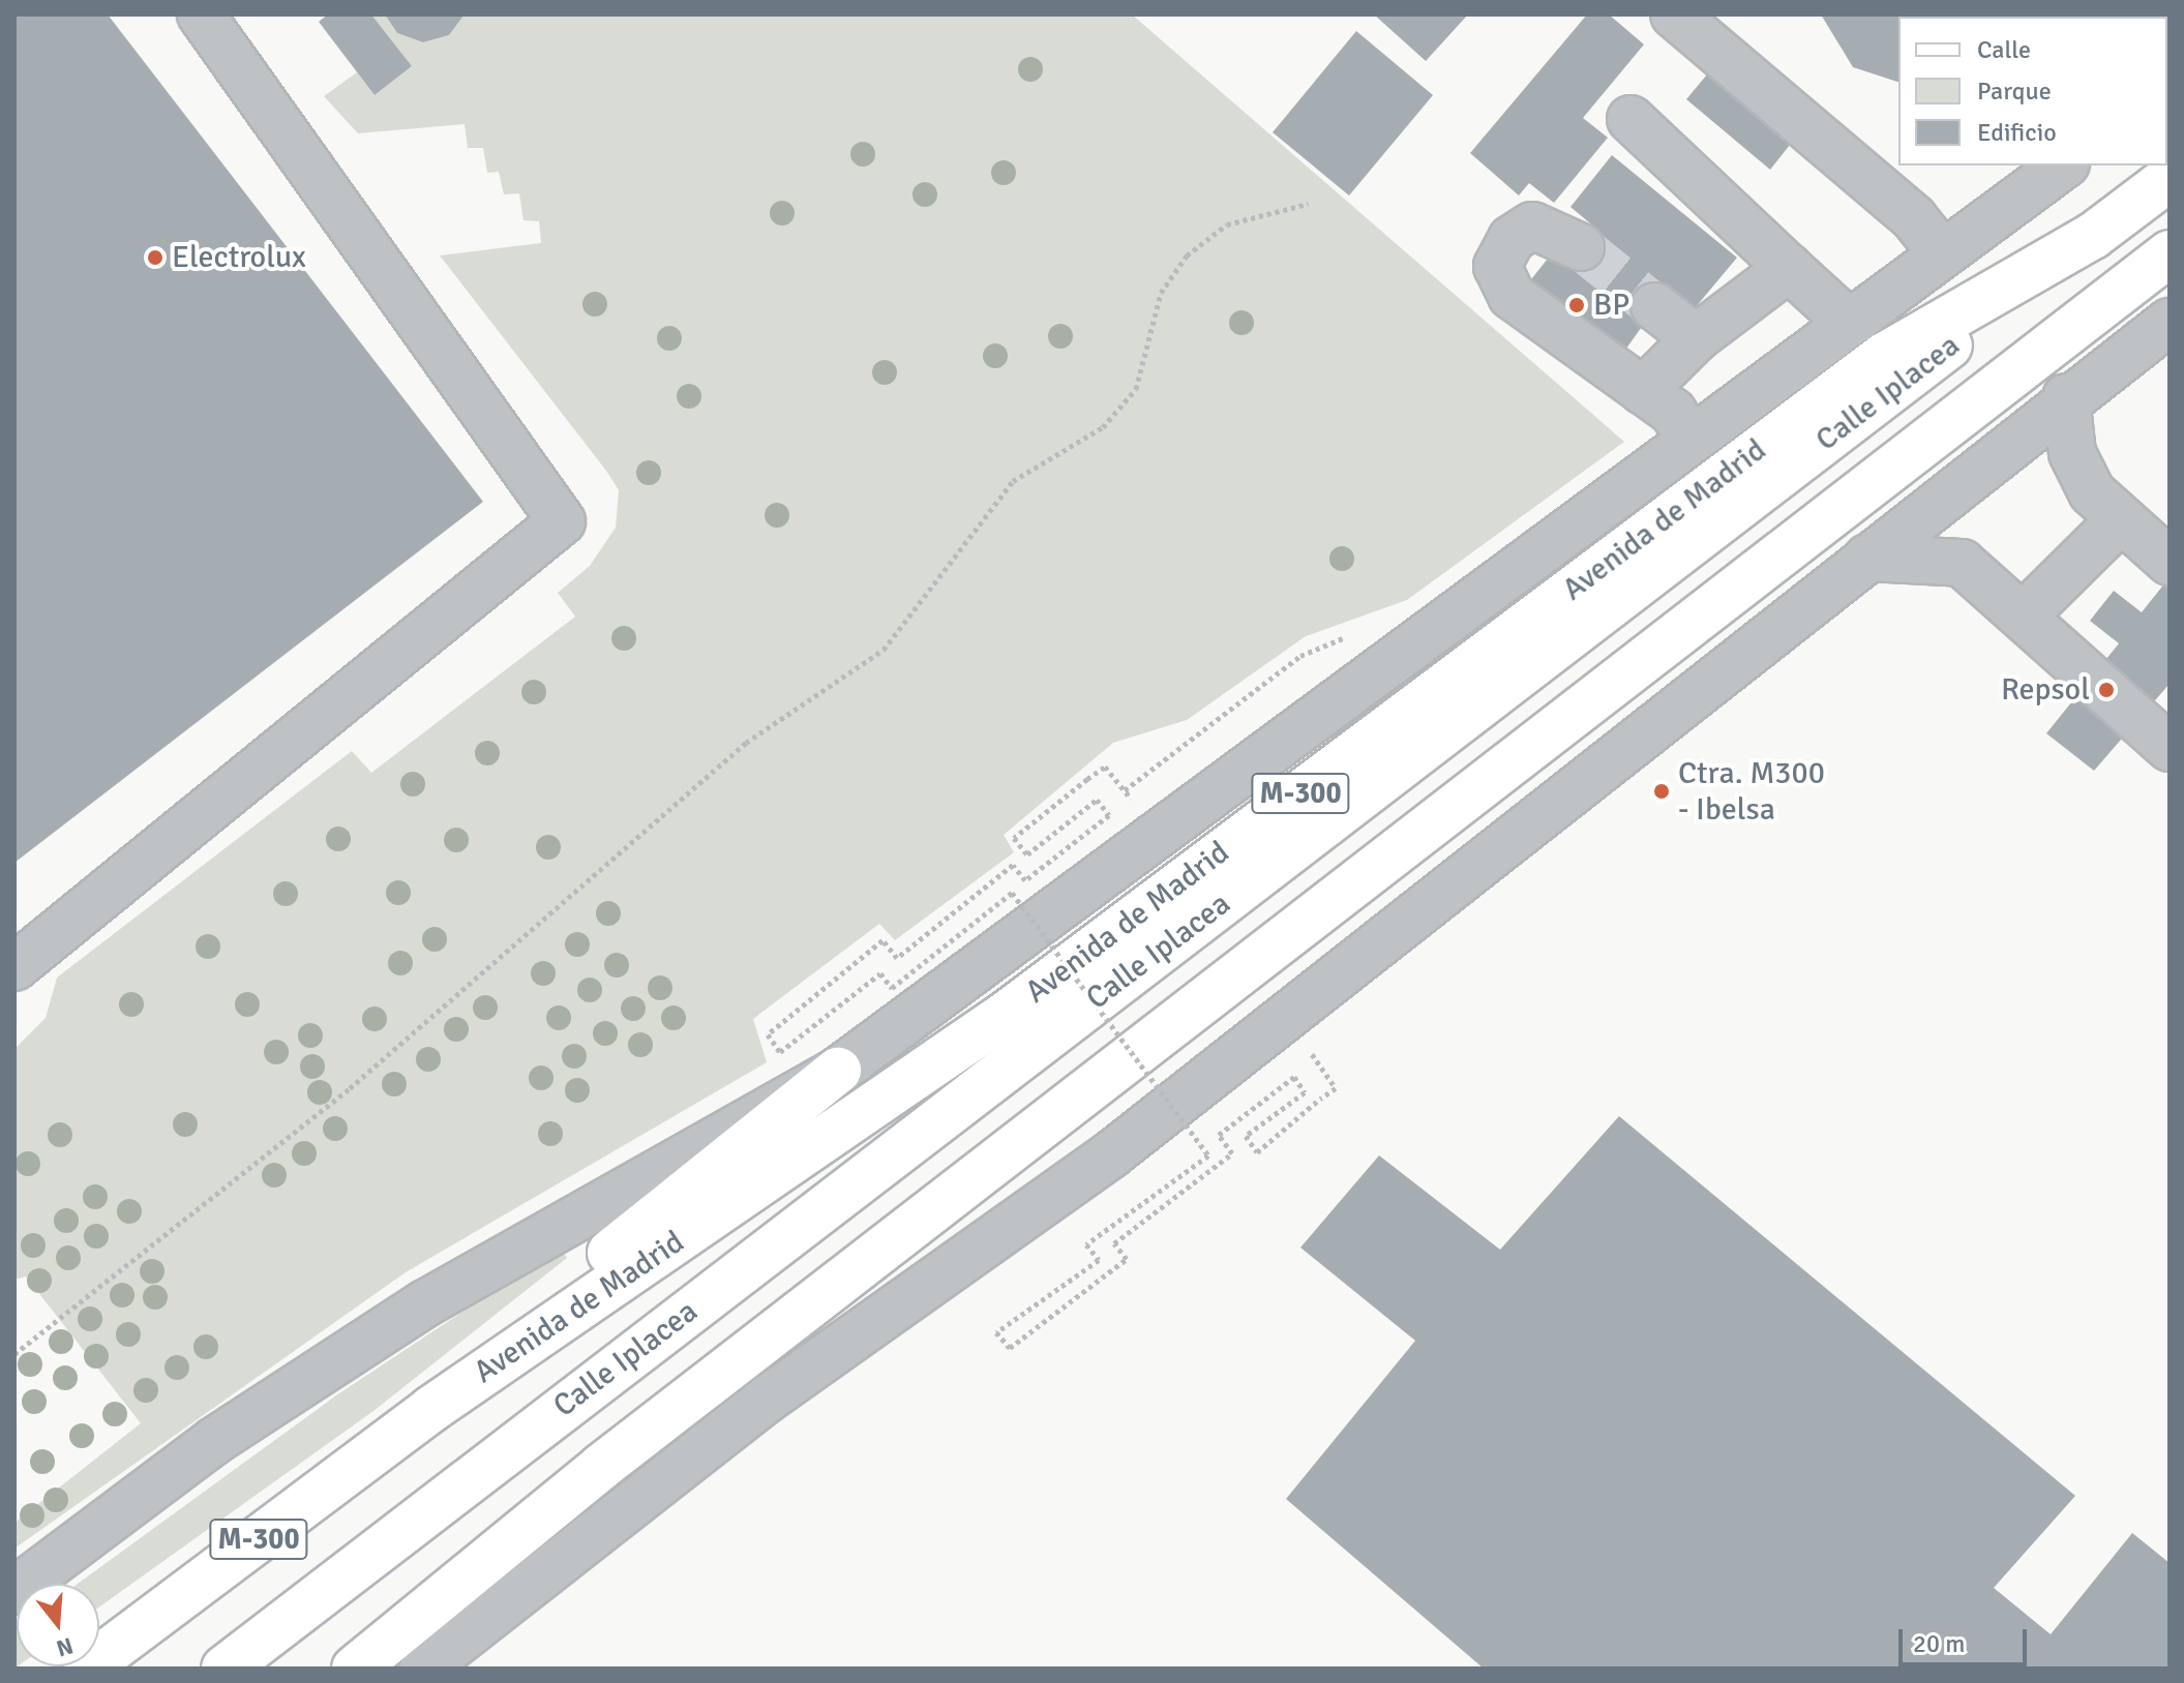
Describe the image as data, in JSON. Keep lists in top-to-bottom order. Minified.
{"streets":{"main road":["Calle Iplacea","Avenida de Madrid","M-300"]},"crossings":[["Calle Iplacea","Avenida de Madrid"]],"places":["Electrolux","BP","Repsol","Ctra. M300 - Ibelsa"],"legend":["Calle","Parque","Edificio"],"scale_bar":"20 m","north":"bottom"}
